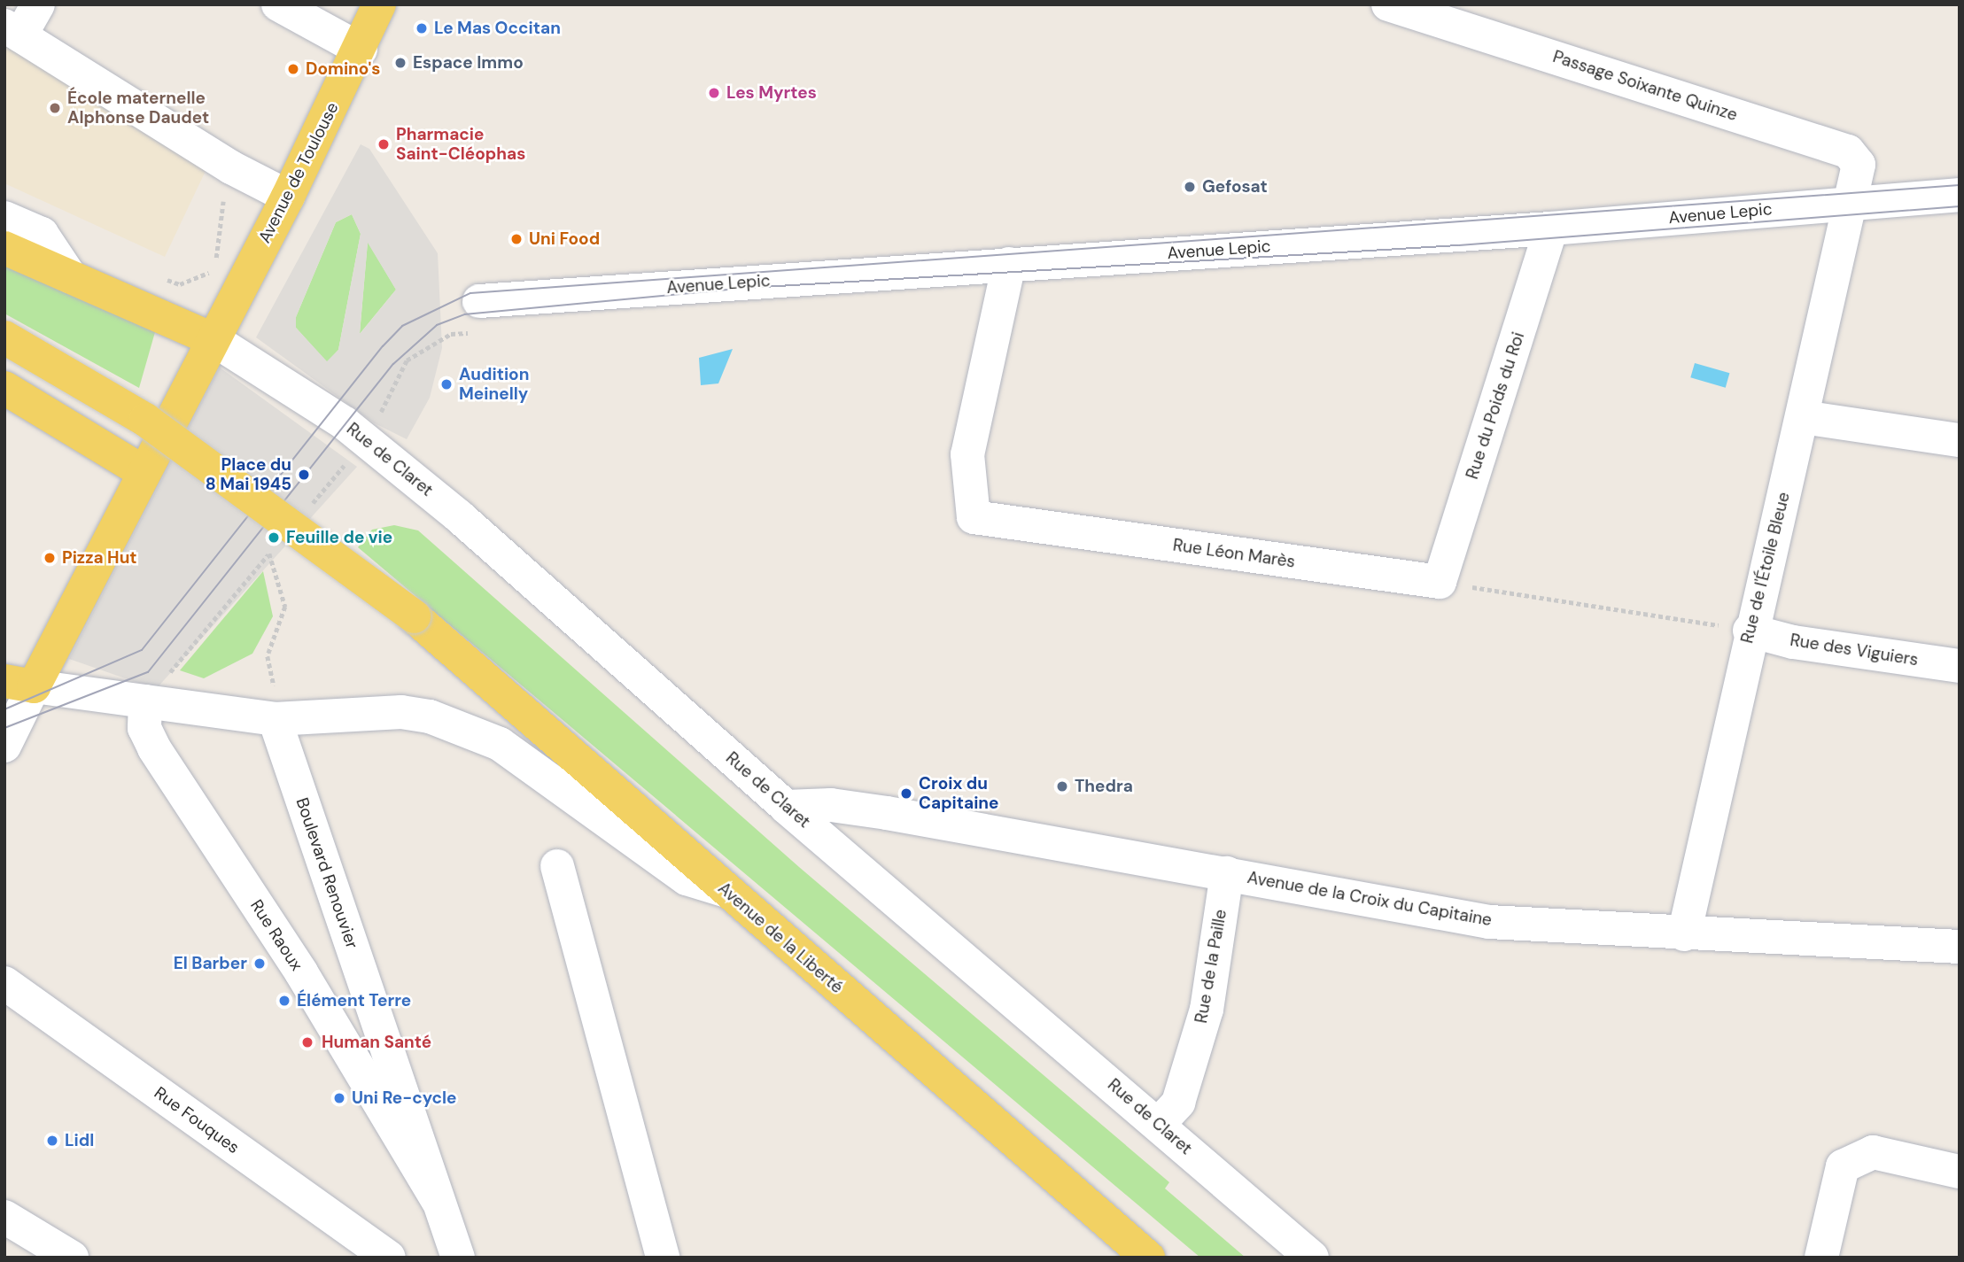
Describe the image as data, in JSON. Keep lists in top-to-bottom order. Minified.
{"streets":{"main road":["Avenue de Toulouse","Avenue de la Liberté"],"street":["Passage Soixante Quinze","Avenue Lepic","Rue du Poids du Roi","Rue de Claret","Rue Léon Marès","Rue de l'Étoile Bleue","Rue des Viguiers","Boulevard Renouvier","Avenue de la Croix du Capitaine","Rue Raoux","Rue de la Paille","Rue Fouques"]},"crossings":[["Passage Soixante Quinze","Avenue Lepic"],["Passage Soixante Quinze","Rue de l'Étoile Bleue"],["Avenue de Toulouse","Rue de Claret"],["Avenue Lepic","Rue du Poids du Roi"],["Avenue Lepic","Rue Léon Marès"],["Avenue Lepic","Rue de l'Étoile Bleue"],["Rue du Poids du Roi","Rue Léon Marès"],["Rue de Claret","Avenue de la Croix du Capitaine"],["Rue de Claret","Rue de la Paille"],["Rue de l'Étoile Bleue","Rue des Viguiers"],["Rue de l'Étoile Bleue","Avenue de la Croix du Capitaine"],["Boulevard Renouvier","Rue Raoux"],["Avenue de la Croix du Capitaine","Rue de la Paille"]],"places":["Le Mas Occitan","Espace Immo","Domino's","Les Myrtes","École maternelle Alphonse Daudet","Pharmacie Saint-Cléophas","Gefosat","Uni Food","Audition Meinelly","Place du 8 Mai 1945","Feuille de vie","Pizza Hut","Thedra","Croix du Capitaine","El Barber","Élément Terre","Human Santé","Uni Re-cycle","Lidl"]}
